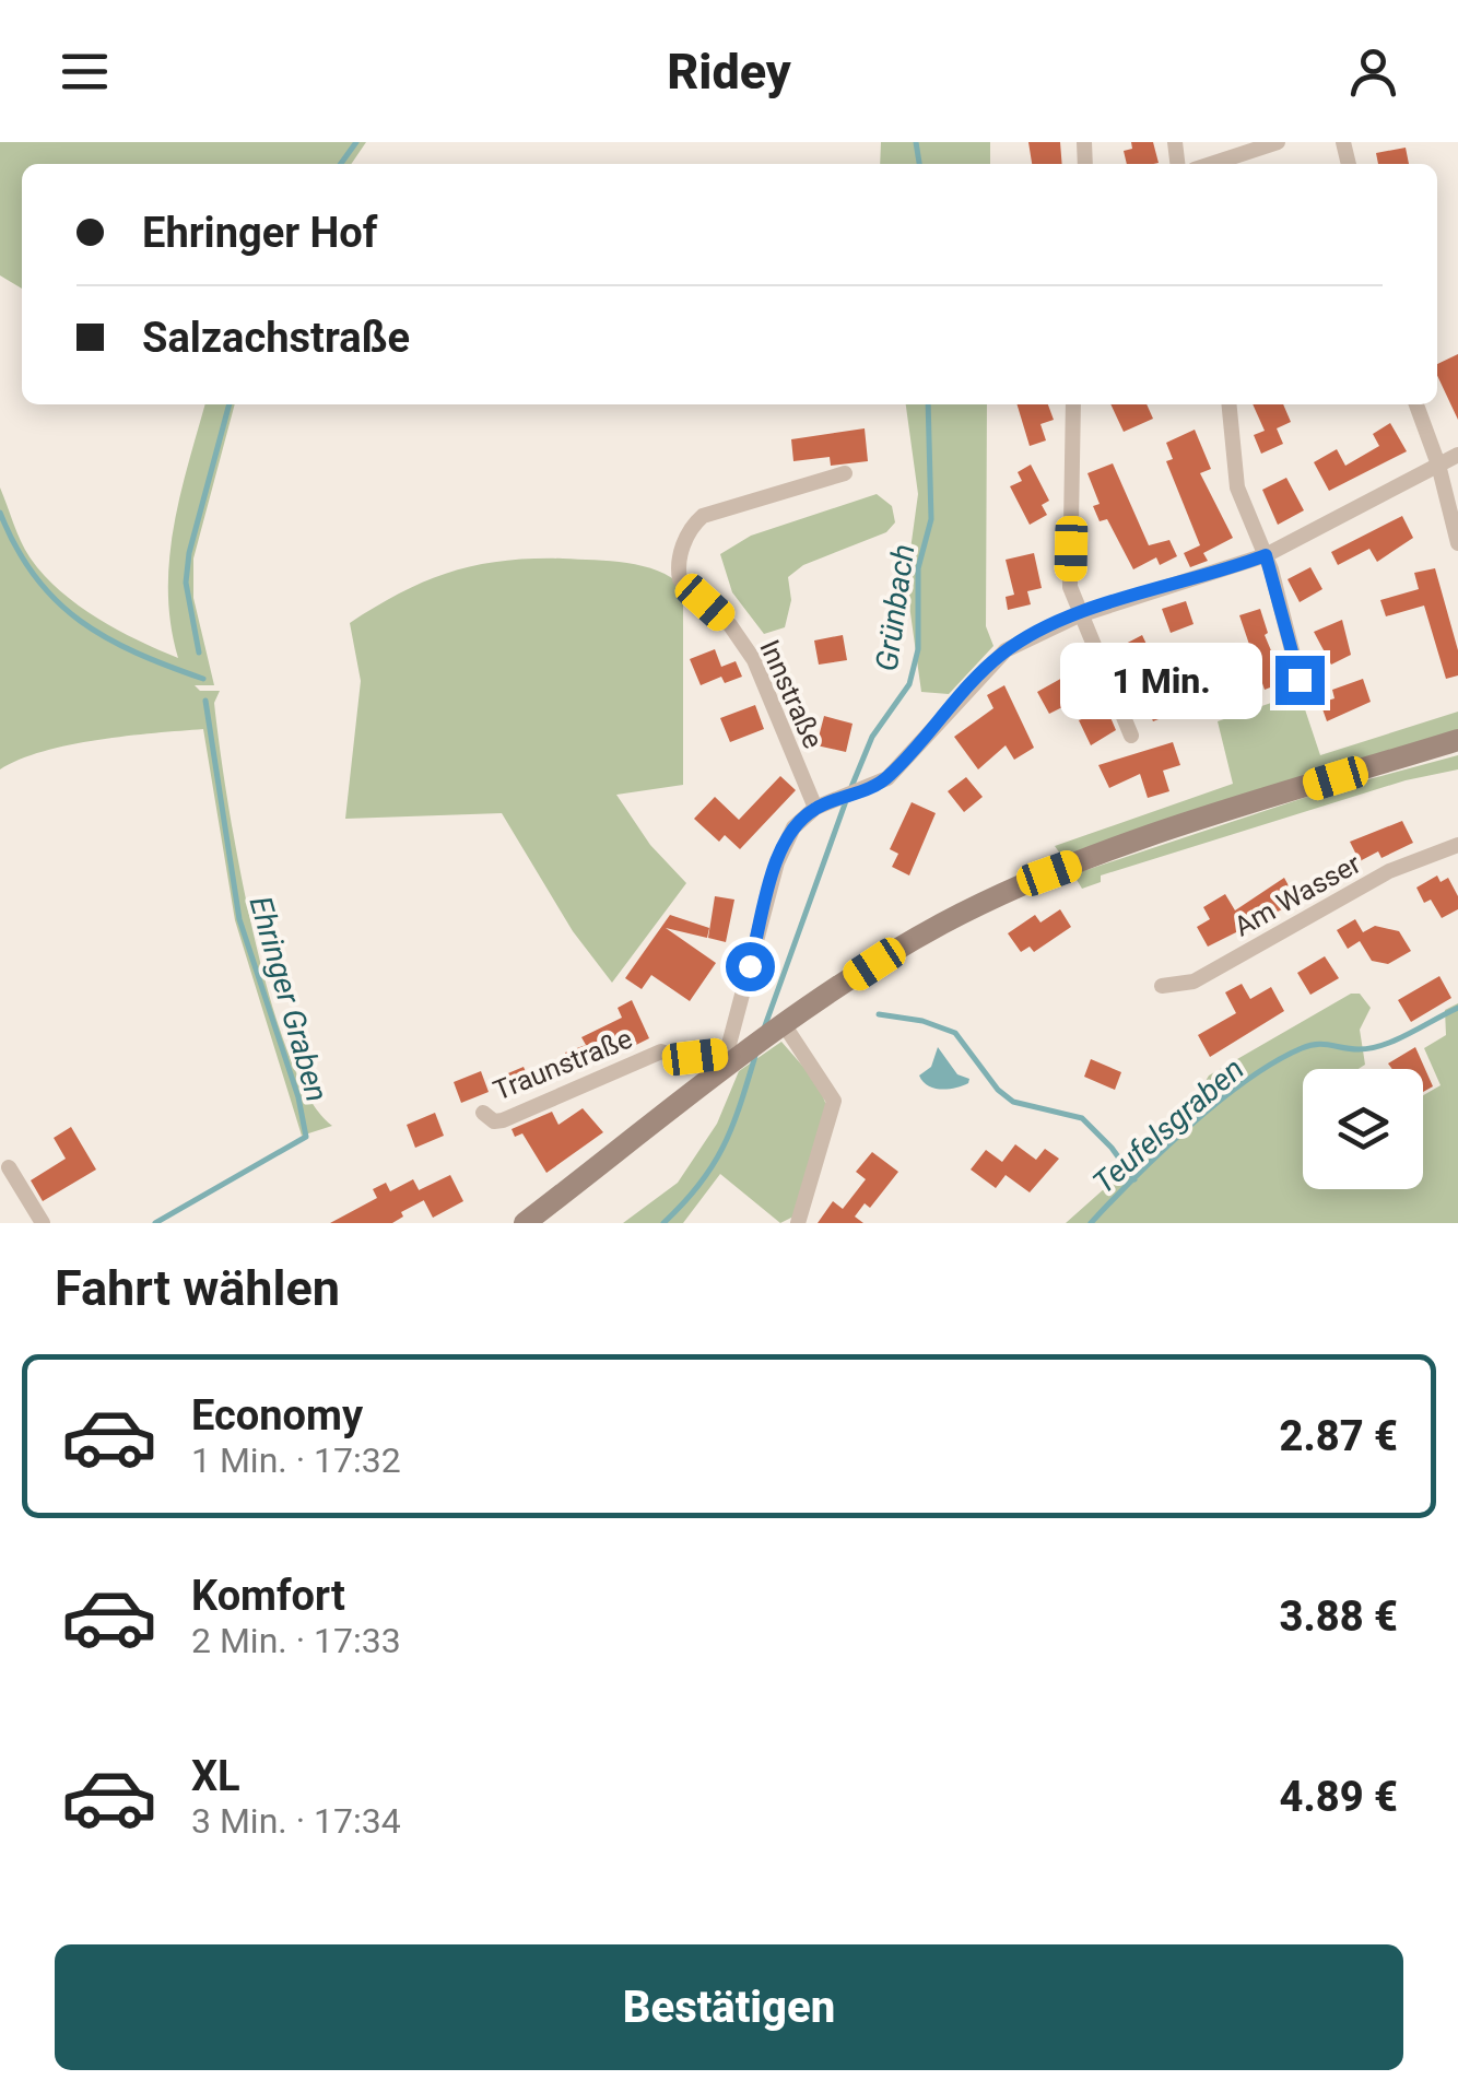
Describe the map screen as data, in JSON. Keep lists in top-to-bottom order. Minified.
{"streets":{"street":["Innstraße","Am Wasser","Traunstraße"]},"water":["Grünbach","Ehringer Graben","Teufelsgraben"],"page":{"header":"Ridey","banner":["Ehringer Hof","Salzachstraße"],"bubble":"1 Min.","heading":"Fahrt wählen","list":[{"name":"Economy","note":"1 Min. · 17:32","value":"2.87 €"},{"name":"Komfort","note":"2 Min. · 17:33","value":"3.88 €"},{"name":"XL","note":"3 Min. · 17:34","value":"4.89 €"}],"buttons":"Bestätigen"}}
